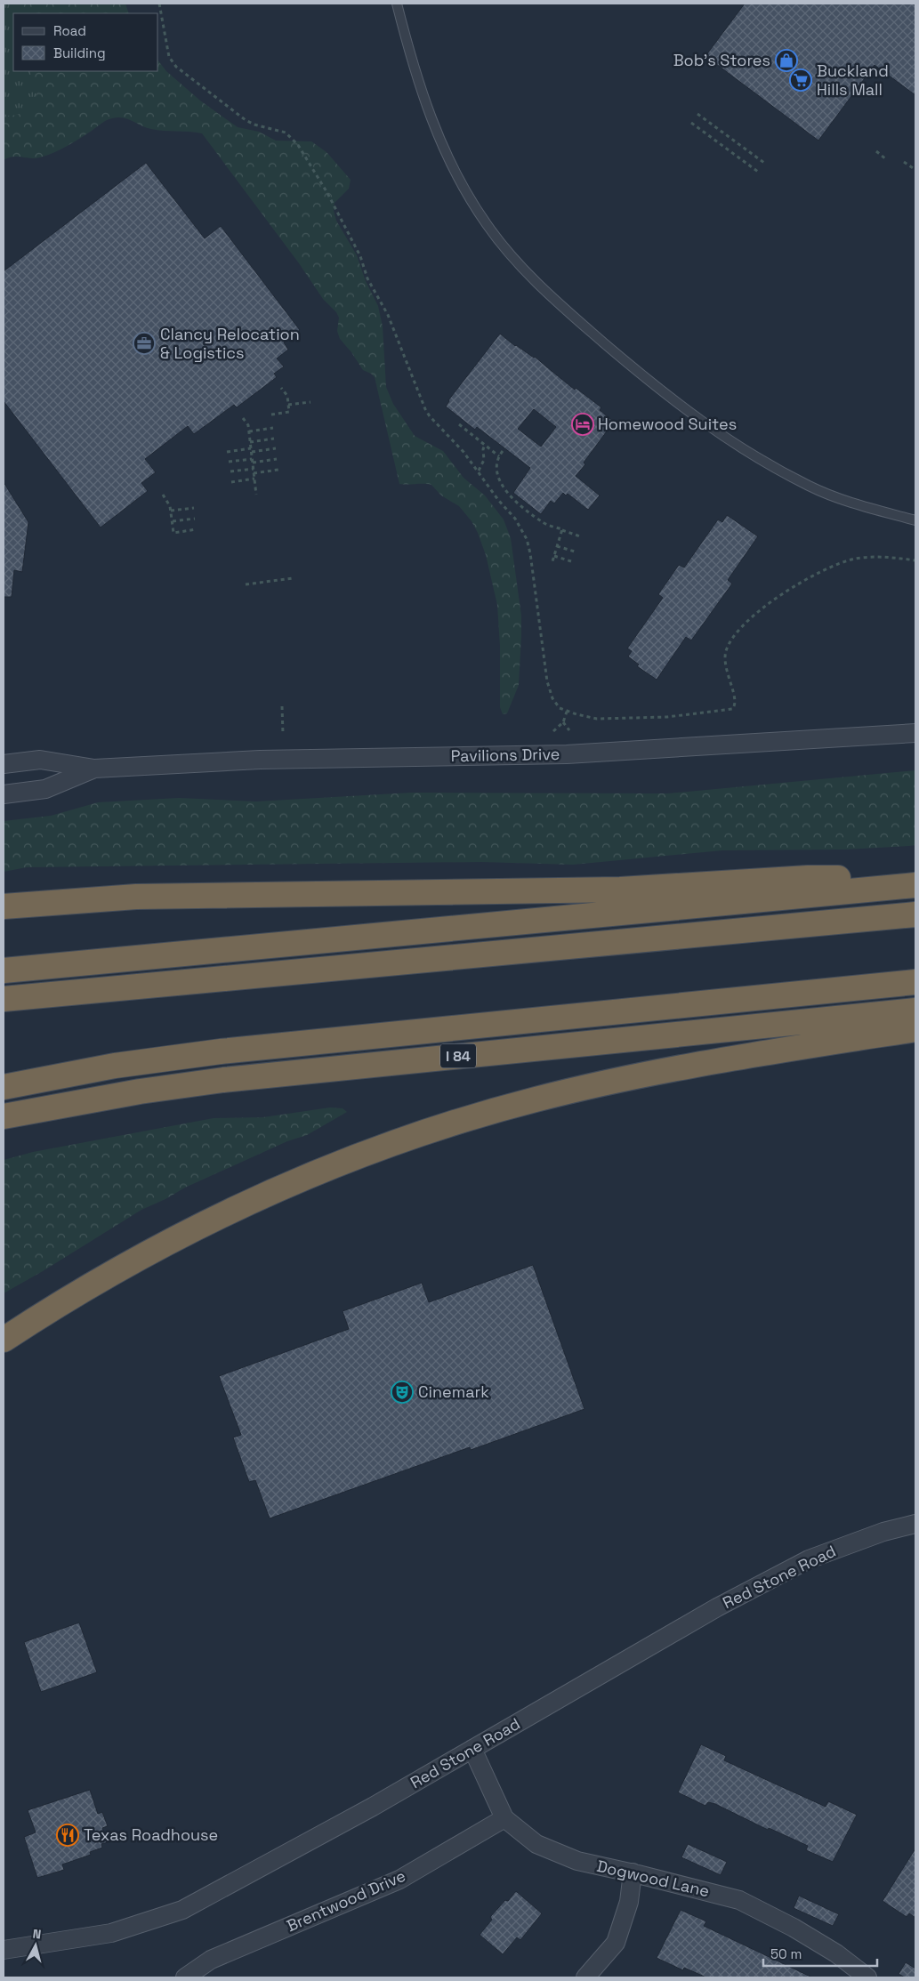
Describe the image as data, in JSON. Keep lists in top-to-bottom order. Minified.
{"streets":{"highway":["I 84"],"street":["Pavilions Drive","Red Stone Road","Dogwood Lane","Brentwood Drive"]},"crossings":[["Red Stone Road","Dogwood Lane"],["Dogwood Lane","Brentwood Drive"]],"places":{"shop":["Bob's Stores"],"supermarket":["Buckland Hills Mall"],"office":["Clancy Relocation & Logistics"],"hotel":["Homewood Suites"],"theatre":["Cinemark"],"restaurant":["Texas Roadhouse"]},"legend":["Road","Building"],"scale_bar":"50 m","north":"top"}
